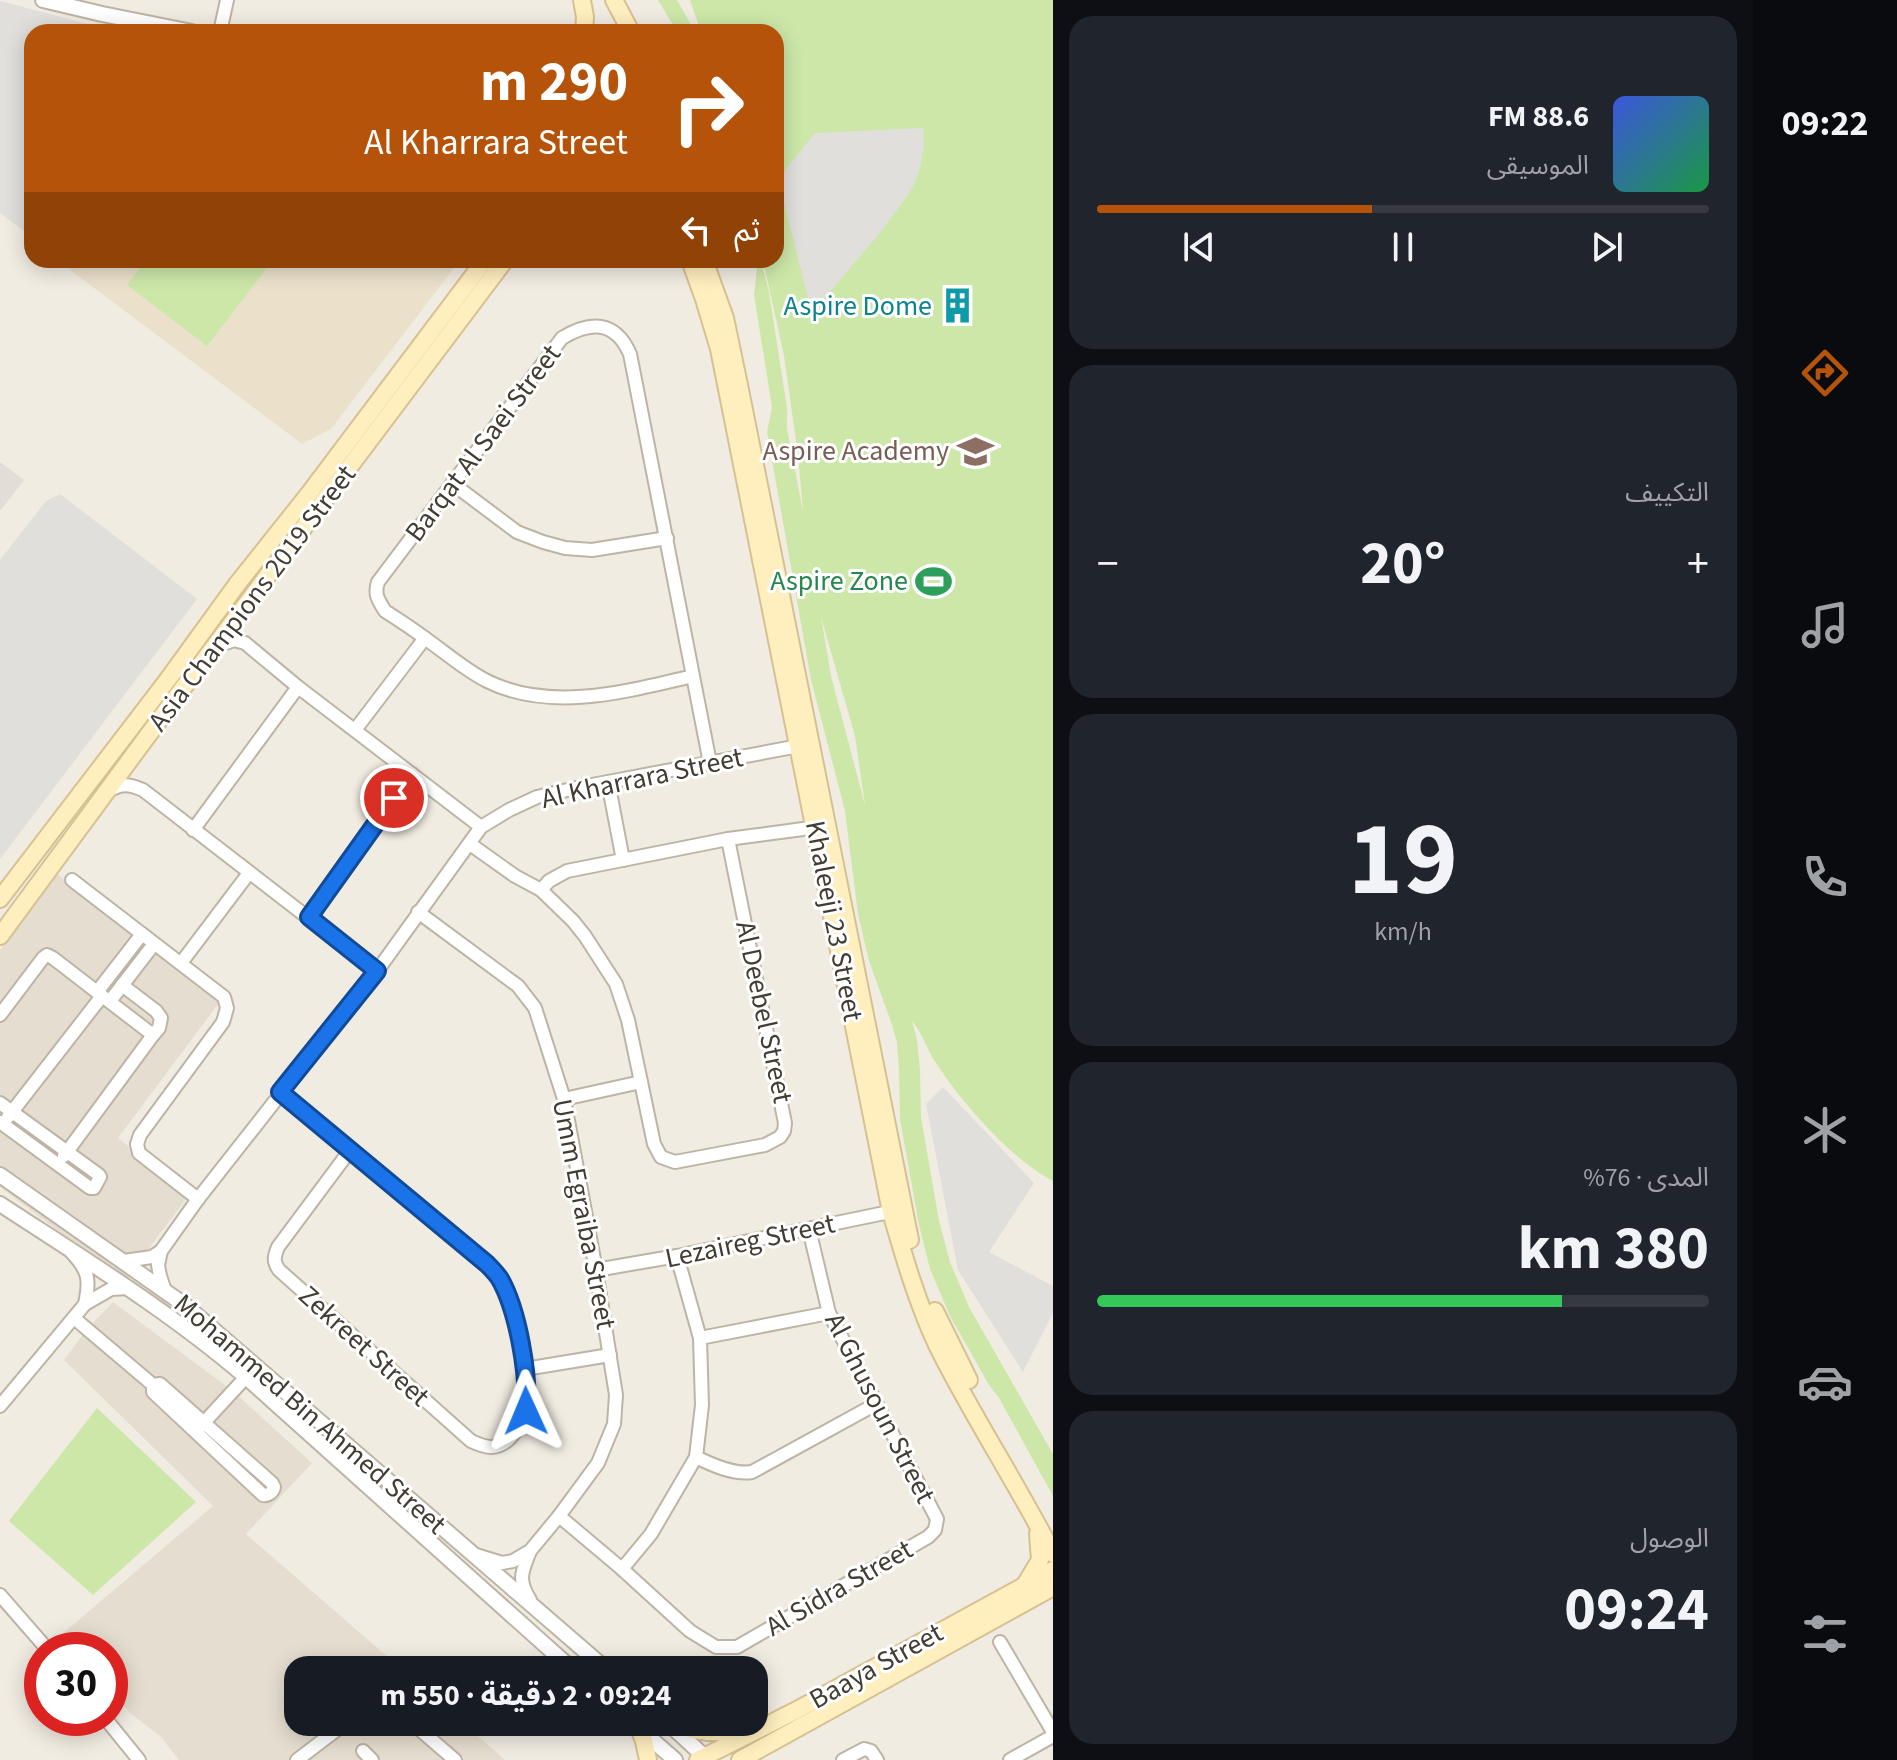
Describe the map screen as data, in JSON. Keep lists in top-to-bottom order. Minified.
{"streets":{"main road":["Asia Champions 2019 Street","Khaleeji 23 Street","Baaya Street"],"street":["Barqat Al Saei Street","Al Kharrara Street","Al Deebel Street","Umm Egraiba Street","Lezaireg Street","Zekreet Street","Al Ghusoun Street","Mohammed Bin Ahmed Street","Al Sidra Street"]},"crossings":[["Barqat Al Saei Street","Al Kharrara Street"],["Al Kharrara Street","Khaleeji 23 Street"],["Al Kharrara Street","Al Deebel Street"],["Al Kharrara Street","Umm Egraiba Street"],["Al Kharrara Street","Zekreet Street"],["Khaleeji 23 Street","Lezaireg Street"],["Umm Egraiba Street","Lezaireg Street"],["Umm Egraiba Street","Mohammed Bin Ahmed Street"],["Umm Egraiba Street","Al Sidra Street"],["Lezaireg Street","Al Ghusoun Street"],["Al Ghusoun Street","Al Sidra Street"]],"places":{"building":["Aspire Dome"],"school or university":["Aspire Academy"],"sports":["Aspire Zone"]},"page":{"tabs":"09:22","turn":["290 m","Al Kharrara Street"],"song":["88.6 FM","الموسيقى"],"then":"ثم","tile":["التكييف",["19","km/h"],["المدى · 76%","380 km"],["الوصول","09:24"]],"heat":["−","20°","+"],"limit":"30","trip":"09:24 · 2 دقيقة · 550 m"}}
